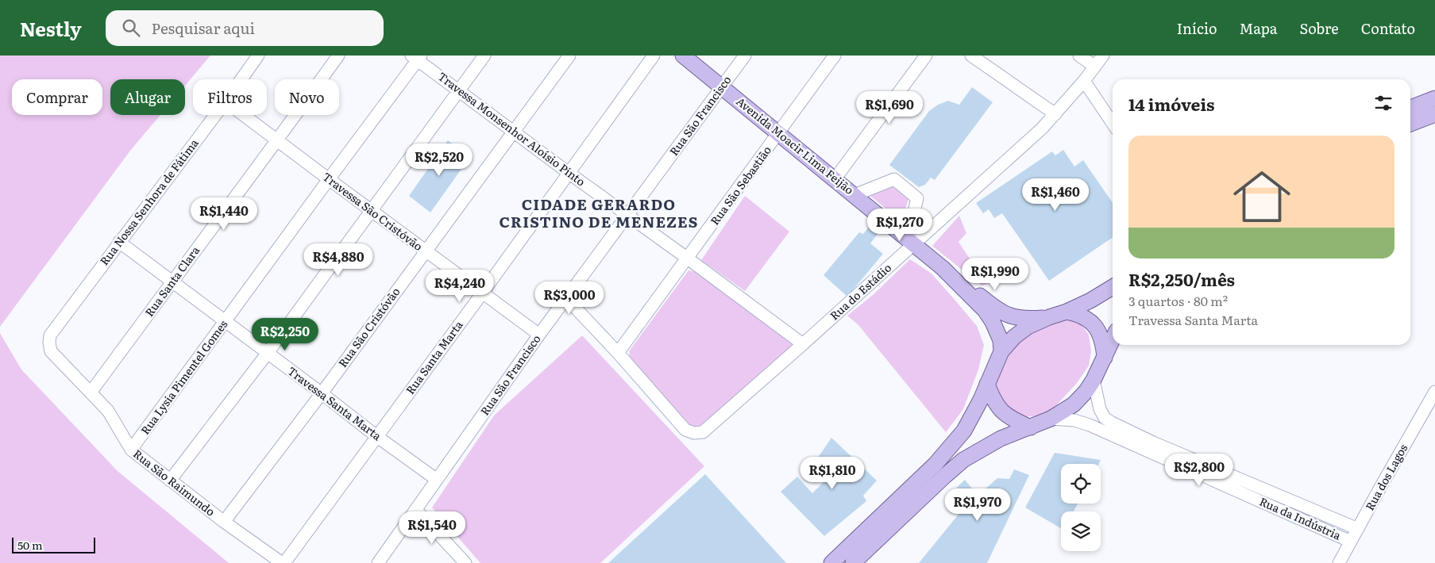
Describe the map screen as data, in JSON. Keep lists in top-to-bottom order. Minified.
{"streets":{"main road":["Avenida Moacir Lima Feijão"],"street":["Rua São Francisco","Travessa Monsenhor Aloísio Pinto","Rua São Sebastião","Rua Nossa Senhora de Fátima","Travessa São Cristóvão","Rua Santa Clara","Rua do Estádio","Rua São Cristóvão","Rua Santa Marta","Rua Lysia Pimentel Gomes","Travessa Santa Marta","Rua dos Lagos","Rua São Raimundo","Rua da Indústria"]},"crossings":[["Rua São Francisco","Travessa Monsenhor Aloísio Pinto"],["Rua São Francisco","Avenida Moacir Lima Feijão"],["Rua São Francisco","Travessa São Cristóvão"],["Rua São Francisco","Travessa Santa Marta"],["Travessa Monsenhor Aloísio Pinto","Rua São Sebastião"],["Travessa Monsenhor Aloísio Pinto","Rua do Estádio"],["Travessa Monsenhor Aloísio Pinto","Rua São Cristóvão"],["Travessa Monsenhor Aloísio Pinto","Rua Santa Marta"],["Travessa Monsenhor Aloísio Pinto","Rua Lysia Pimentel Gomes"],["Avenida Moacir Lima Feijão","Rua São Sebastião"],["Avenida Moacir Lima Feijão","Rua do Estádio"],["Rua São Sebastião","Rua do Estádio"],["Rua Nossa Senhora de Fátima","Travessa Santa Marta"],["Rua Nossa Senhora de Fátima","Rua São Raimundo"],["Travessa São Cristóvão","Rua Santa Clara"],["Travessa São Cristóvão","Rua São Cristóvão"],["Travessa São Cristóvão","Rua Santa Marta"],["Travessa São Cristóvão","Rua Lysia Pimentel Gomes"],["Rua Santa Clara","Travessa Santa Marta"],["Rua Santa Clara","Rua São Raimundo"],["Rua São Cristóvão","Travessa Santa Marta"],["Rua São Cristóvão","Rua São Raimundo"],["Rua Santa Marta","Travessa Santa Marta"],["Rua Santa Marta","Rua São Raimundo"],["Rua Lysia Pimentel Gomes","Travessa Santa Marta"],["Rua Lysia Pimentel Gomes","Rua São Raimundo"],["Rua dos Lagos","Rua da Indústria"]],"districts":["CIDADE GERARDO CRISTINO DE MENEZES"],"scale_bar":"50 m","page":{"header":"Nestly","search":"Pesquisar aqui","nav":["Início","Mapa","Sobre","Contato"],"chip":["Comprar","Alugar","Filtros","Novo"],"heading":"14 imóveis","price":["R$1,690","R$2,520","R$1,460","R$1,440","R$1,270","R$4,880","R$1,990","R$4,240","R$3,000","R$2,250","R$2,800","R$1,810","R$1,970","R$1,540"],"list":[{"name":"R$2,250/mês","note":"3 quartos · 80 m² · Travessa Santa Marta"}],"scale":"50 m"}}
